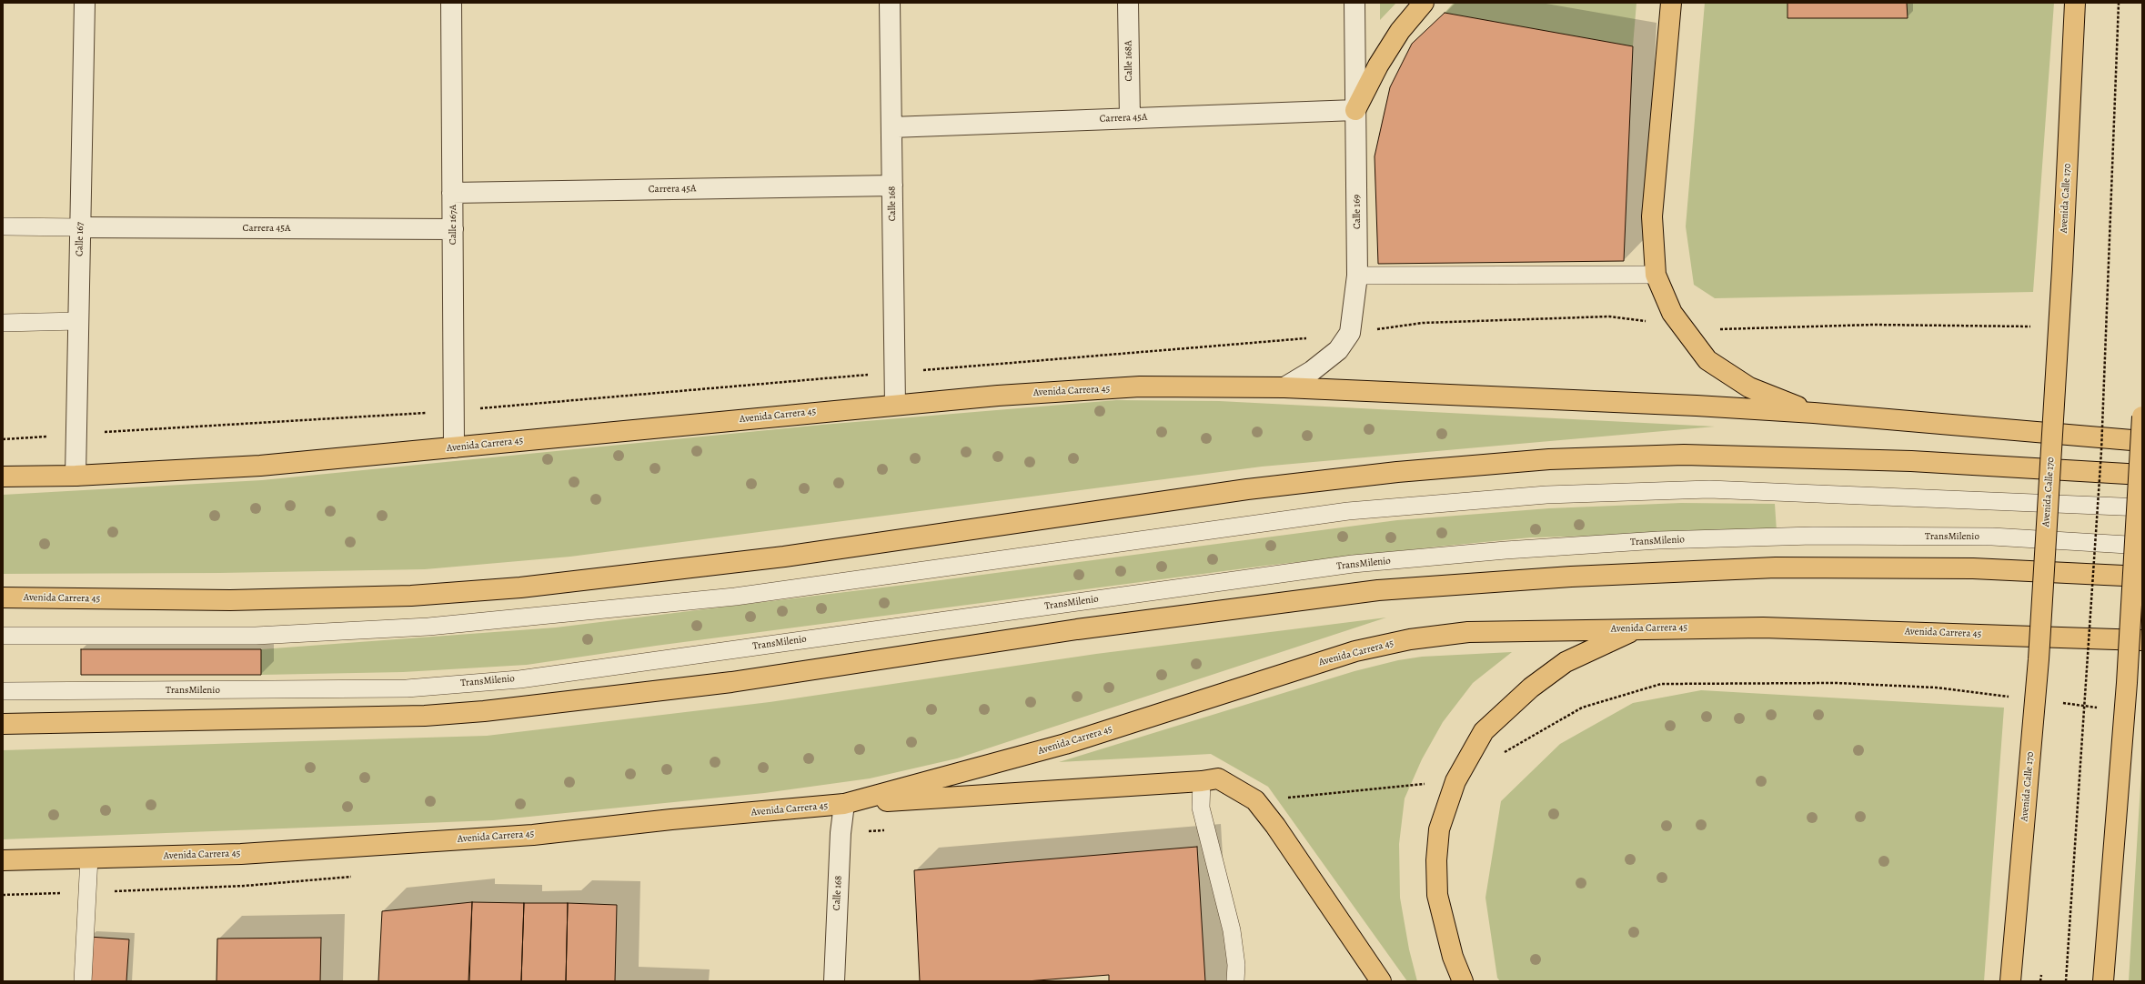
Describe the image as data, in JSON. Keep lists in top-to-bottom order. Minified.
{"streets":{"main road":["Avenida Calle 170","Avenida Carrera 45"],"street":["Calle 168A","Carrera 45A","Calle 168","Calle 169","Calle 167A","Calle 167"],"lane":["TransMilenio"]},"crossings":[["Calle 168A","Carrera 45A"],["Carrera 45A","Calle 168"],["Carrera 45A","Calle 169"],["Carrera 45A","Calle 167A"],["Carrera 45A","Calle 167"],["Calle 168","Avenida Carrera 45"],["Calle 169","Avenida Carrera 45"],["Calle 167A","Avenida Carrera 45"],["Calle 167","Avenida Carrera 45"]]}
